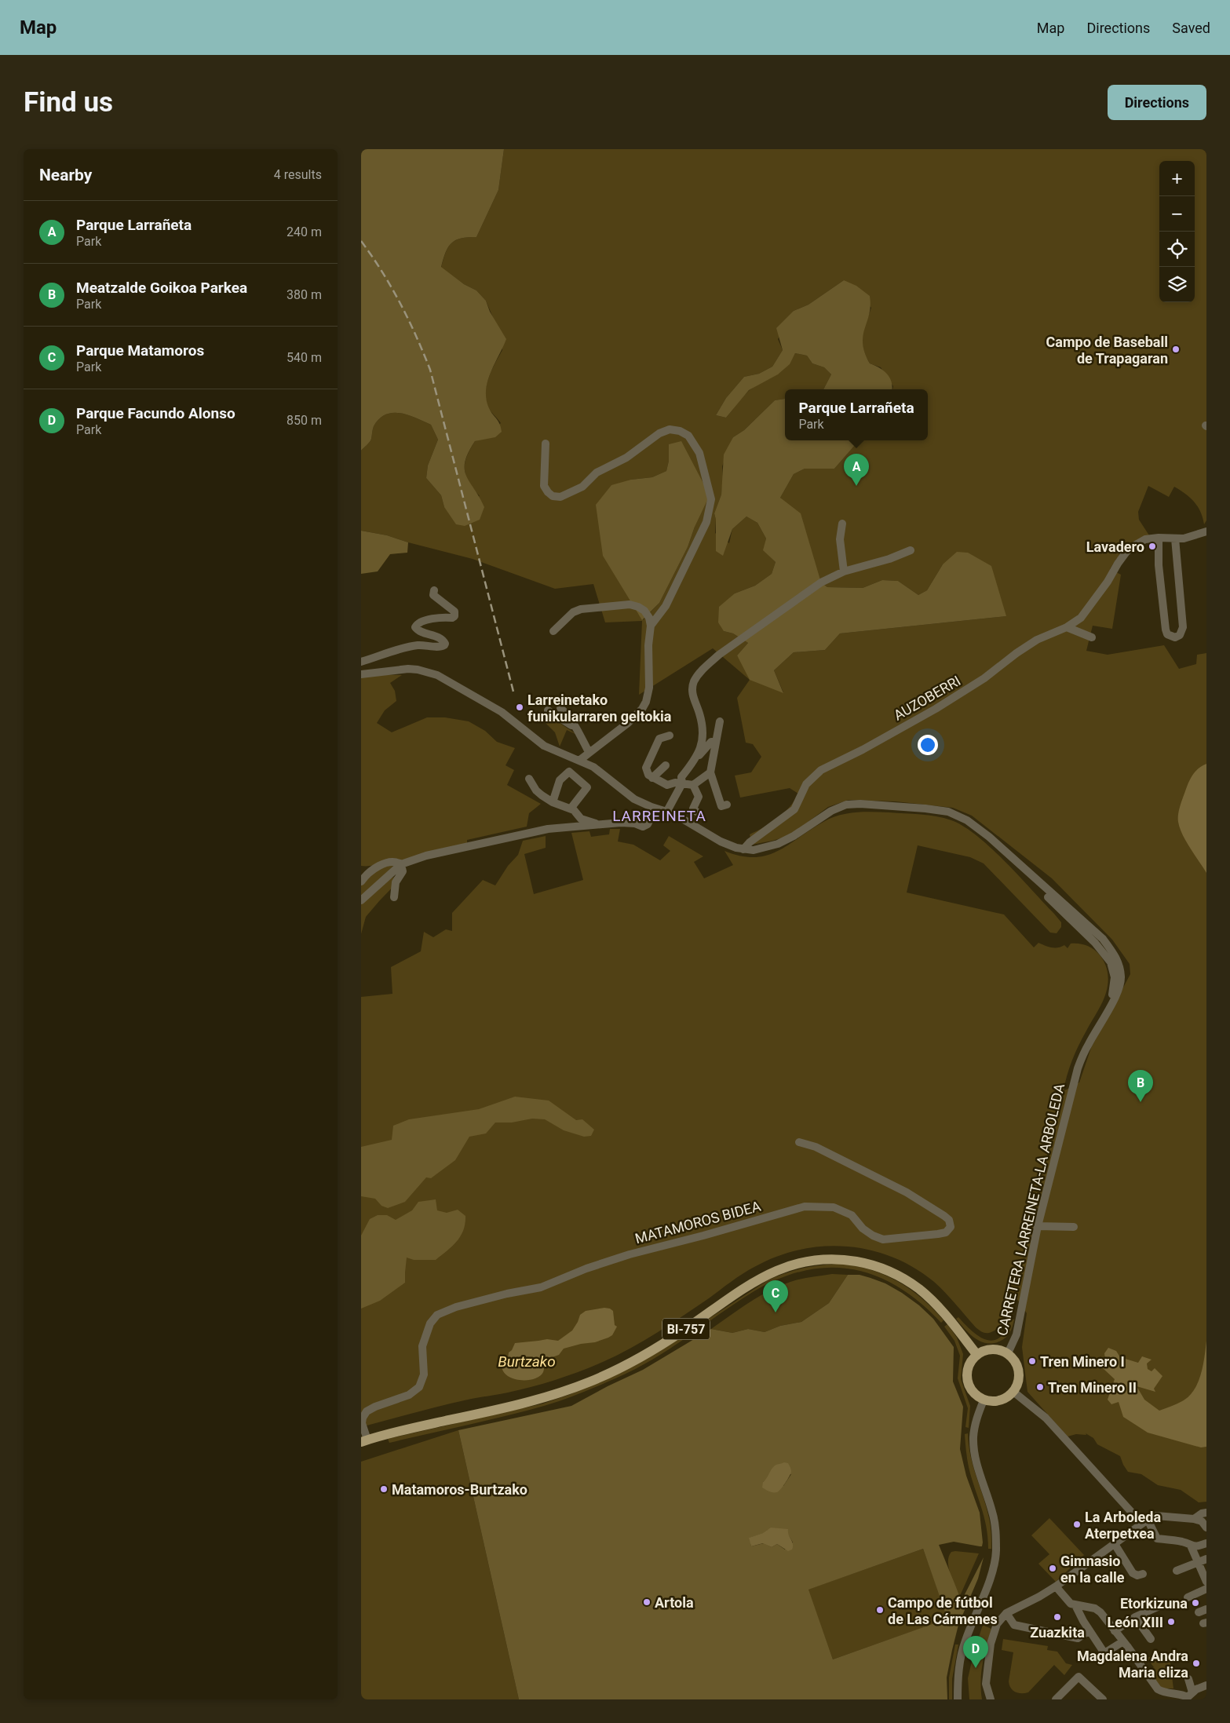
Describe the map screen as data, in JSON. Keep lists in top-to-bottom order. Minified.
{"streets":{"main road":["BI-757"],"street":["AUZOBERRI","CARRETERA LARREINETA-LA ARBOLEDA","MATAMOROS BIDEA"]},"crossings":[["AUZOBERRI","CARRETERA LARREINETA-LA ARBOLEDA"],["CARRETERA LARREINETA-LA ARBOLEDA","BI-757"],["MATAMOROS BIDEA","BI-757"]],"districts":["LARREINETA"],"water":["Burtzako"],"places":["Campo de Baseball de Trapagaran","Lavadero","Larreinetako funikularraren geltokia","Tren Minero I","Tren Minero II","Matamoros-Burtzako","La Arboleda Aterpetxea","Gimnasio en la calle","Artola","Etorkizuna","Campo de fútbol de Las Cármenes","Zuazkita","León XIII","Magdalena Andra Maria eliza"],"page":{"header":"Map","nav":["Map","Directions","Saved"],"buttons":"Directions","title":"Find us","heading":["Nearby","4 results"],"map_buttons":["+","−"],"list":[{"mark":"A","name":"Parque Larrañeta","note":"Park","value":"240 m"},{"mark":"B","name":"Meatzalde Goikoa Parkea","note":"Park","value":"380 m"},{"mark":"C","name":"Parque Matamoros","note":"Park","value":"540 m"},{"mark":"D","name":"Parque Facundo Alonso","note":"Park","value":"850 m"}],"popup":["Parque Larrañeta","Park"],"pins":["A","B","C","D"]}}
